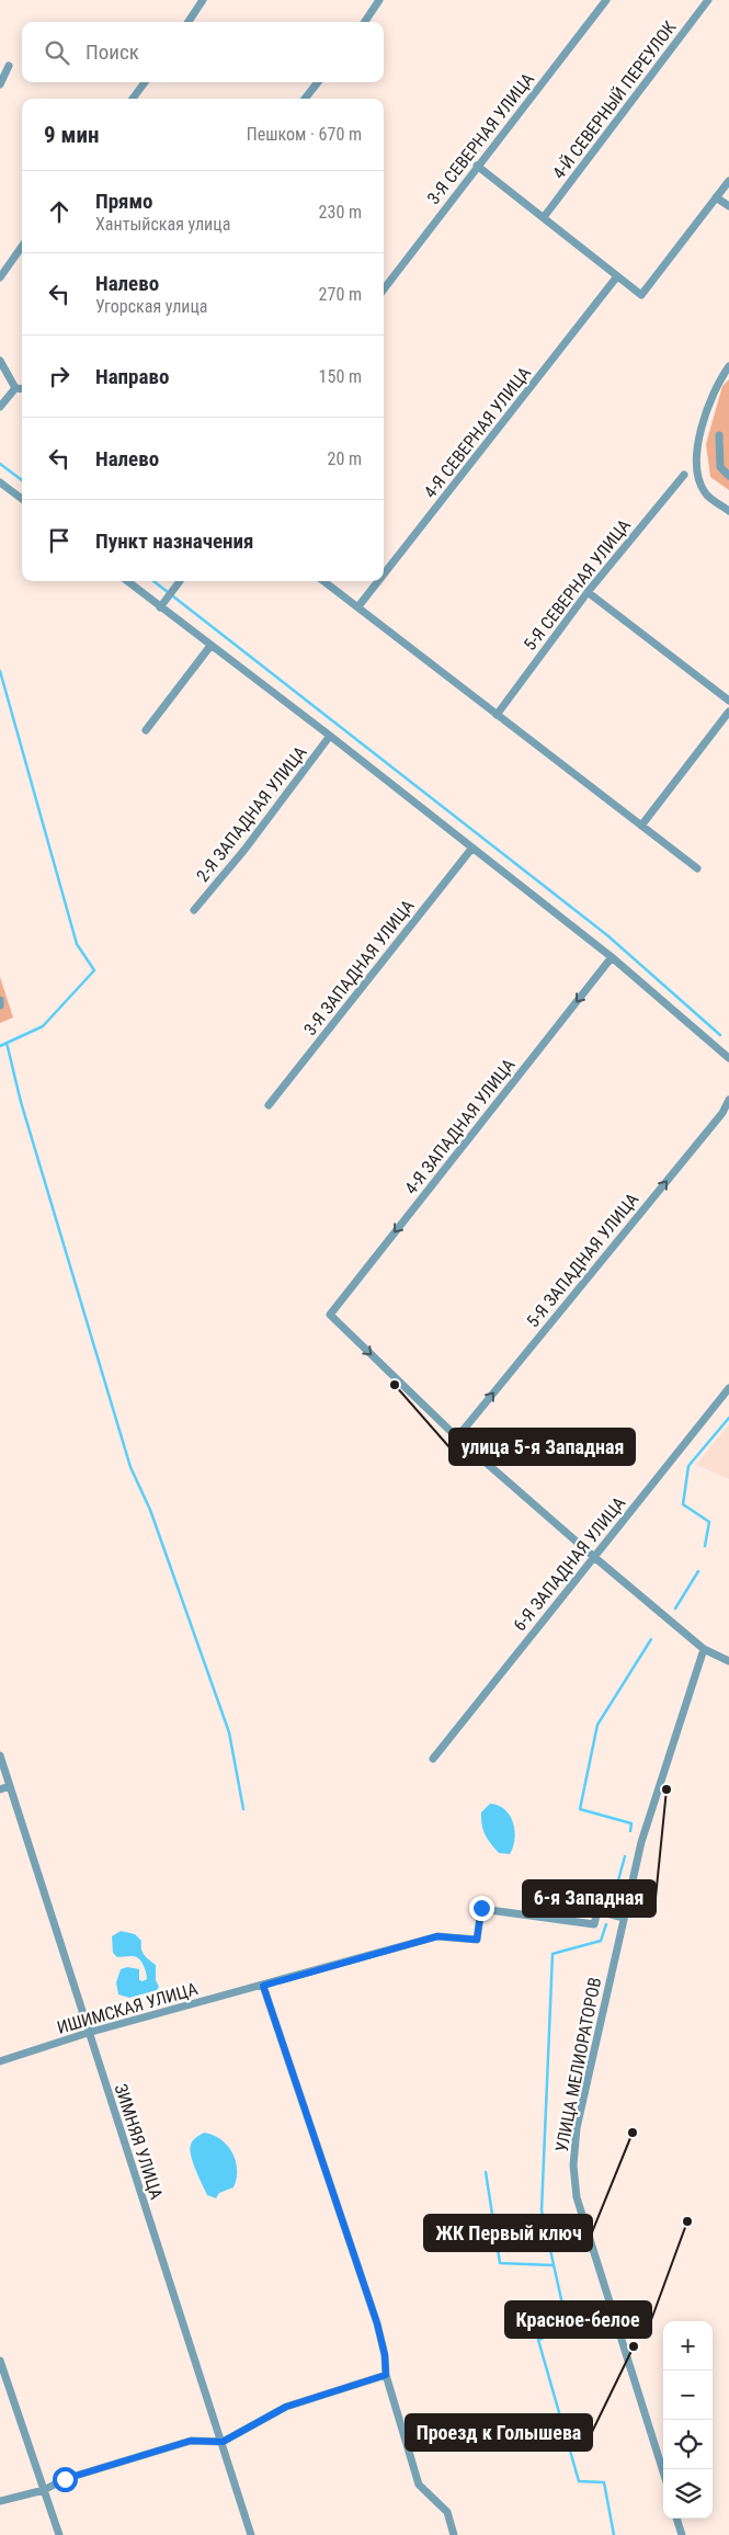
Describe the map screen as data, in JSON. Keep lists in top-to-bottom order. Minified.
{"streets":{"street":["4-Й СЕВЕРНЫЙ ПЕРЕУЛОК","3-Я СЕВЕРНАЯ УЛИЦА","4-Я СЕВЕРНАЯ УЛИЦА","5-Я СЕВЕРНАЯ УЛИЦА","2-Я ЗАПАДНАЯ УЛИЦА","3-Я ЗАПАДНАЯ УЛИЦА","4-Я ЗАПАДНАЯ УЛИЦА","5-Я ЗАПАДНАЯ УЛИЦА","6-Я ЗАПАДНАЯ УЛИЦА","ИШИМСКАЯ УЛИЦА","УЛИЦА МЕЛИОРАТОРОВ","ЗИМНЯЯ УЛИЦА"]},"crossings":[["4-Я ЗАПАДНАЯ УЛИЦА","5-Я ЗАПАДНАЯ УЛИЦА"],["ИШИМСКАЯ УЛИЦА","УЛИЦА МЕЛИОРАТОРОВ"],["ИШИМСКАЯ УЛИЦА","ЗИМНЯЯ УЛИЦА"]],"one_way":["5-Я ЗАПАДНАЯ УЛИЦА"],"places":["улица 5-я Западная","6-я Западная","ЖК Первый ключ","Красное-белое","Проезд к Голышева"],"page":{"search":"Поиск","heading":["9 мин","Пешком · 670 m"],"list":[["Прямо","Хантыйская улица","230 m"],["Налево","Угорская улица","270 m"],["Направо","150 m"],["Налево","20 m"],"Пункт назначения"],"map_buttons":["+","−"]}}
